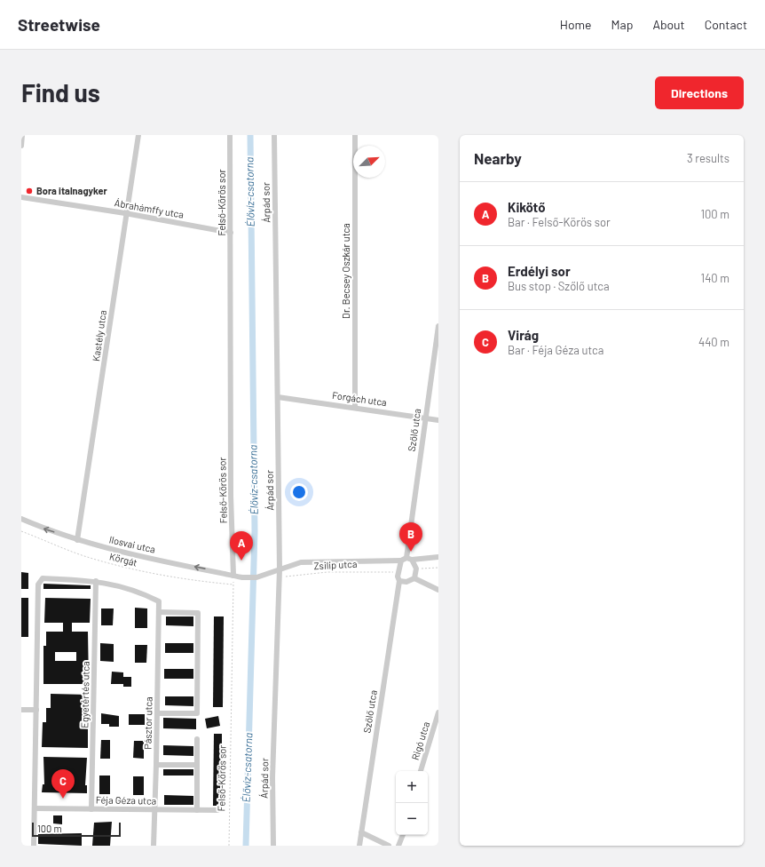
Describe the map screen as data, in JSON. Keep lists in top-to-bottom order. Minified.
{"streets":{"street":["Felső-Körös sor","Árpád sor","Ábrahámffy utca","Dr. Becsey Oszkár utca","Kastély utca","Forgách utca","Szőlő utca","Ilosvai utca","Egyetértés utca","Pásztor utca","Rigó utca","Féja Géza utca"],"path":["Körgát","Zsilip utca"]},"crossings":[["Felső-Körös sor","Ábrahámffy utca"],["Felső-Körös sor","Ilosvai utca"],["Felső-Körös sor","Körgát"],["Árpád sor","Forgách utca"],["Árpád sor","Ilosvai utca"],["Ábrahámffy utca","Kastély utca"],["Dr. Becsey Oszkár utca","Forgách utca"],["Kastély utca","Ilosvai utca"],["Forgách utca","Szőlő utca"],["Szőlő utca","Ilosvai utca"],["Egyetértés utca","Pásztor utca"],["Egyetértés utca","Féja Géza utca"],["Pásztor utca","Féja Géza utca"]],"one_way":["Ilosvai utca"],"water":["Élővíz-csatorna"],"places":["Bora italnagyker"],"scale_bar":"100 m","north":"top right","page":{"header":"Streetwise","nav":["Home","Map","About","Contact"],"buttons":"Directions","title":"Find us","heading":["Nearby","3 results"],"list":[{"mark":"A","name":"Kikötő","note":"Bar · Felső-Körös sor","value":"100 m"},{"mark":"B","name":"Erdélyi sor","note":"Bus stop · Szőlő utca","value":"140 m"},{"mark":"C","name":"Virág","note":"Bar · Féja Géza utca","value":"440 m"}],"pins":["B","A","C"],"map_buttons":["+","−"],"scale":"100 m"}}
